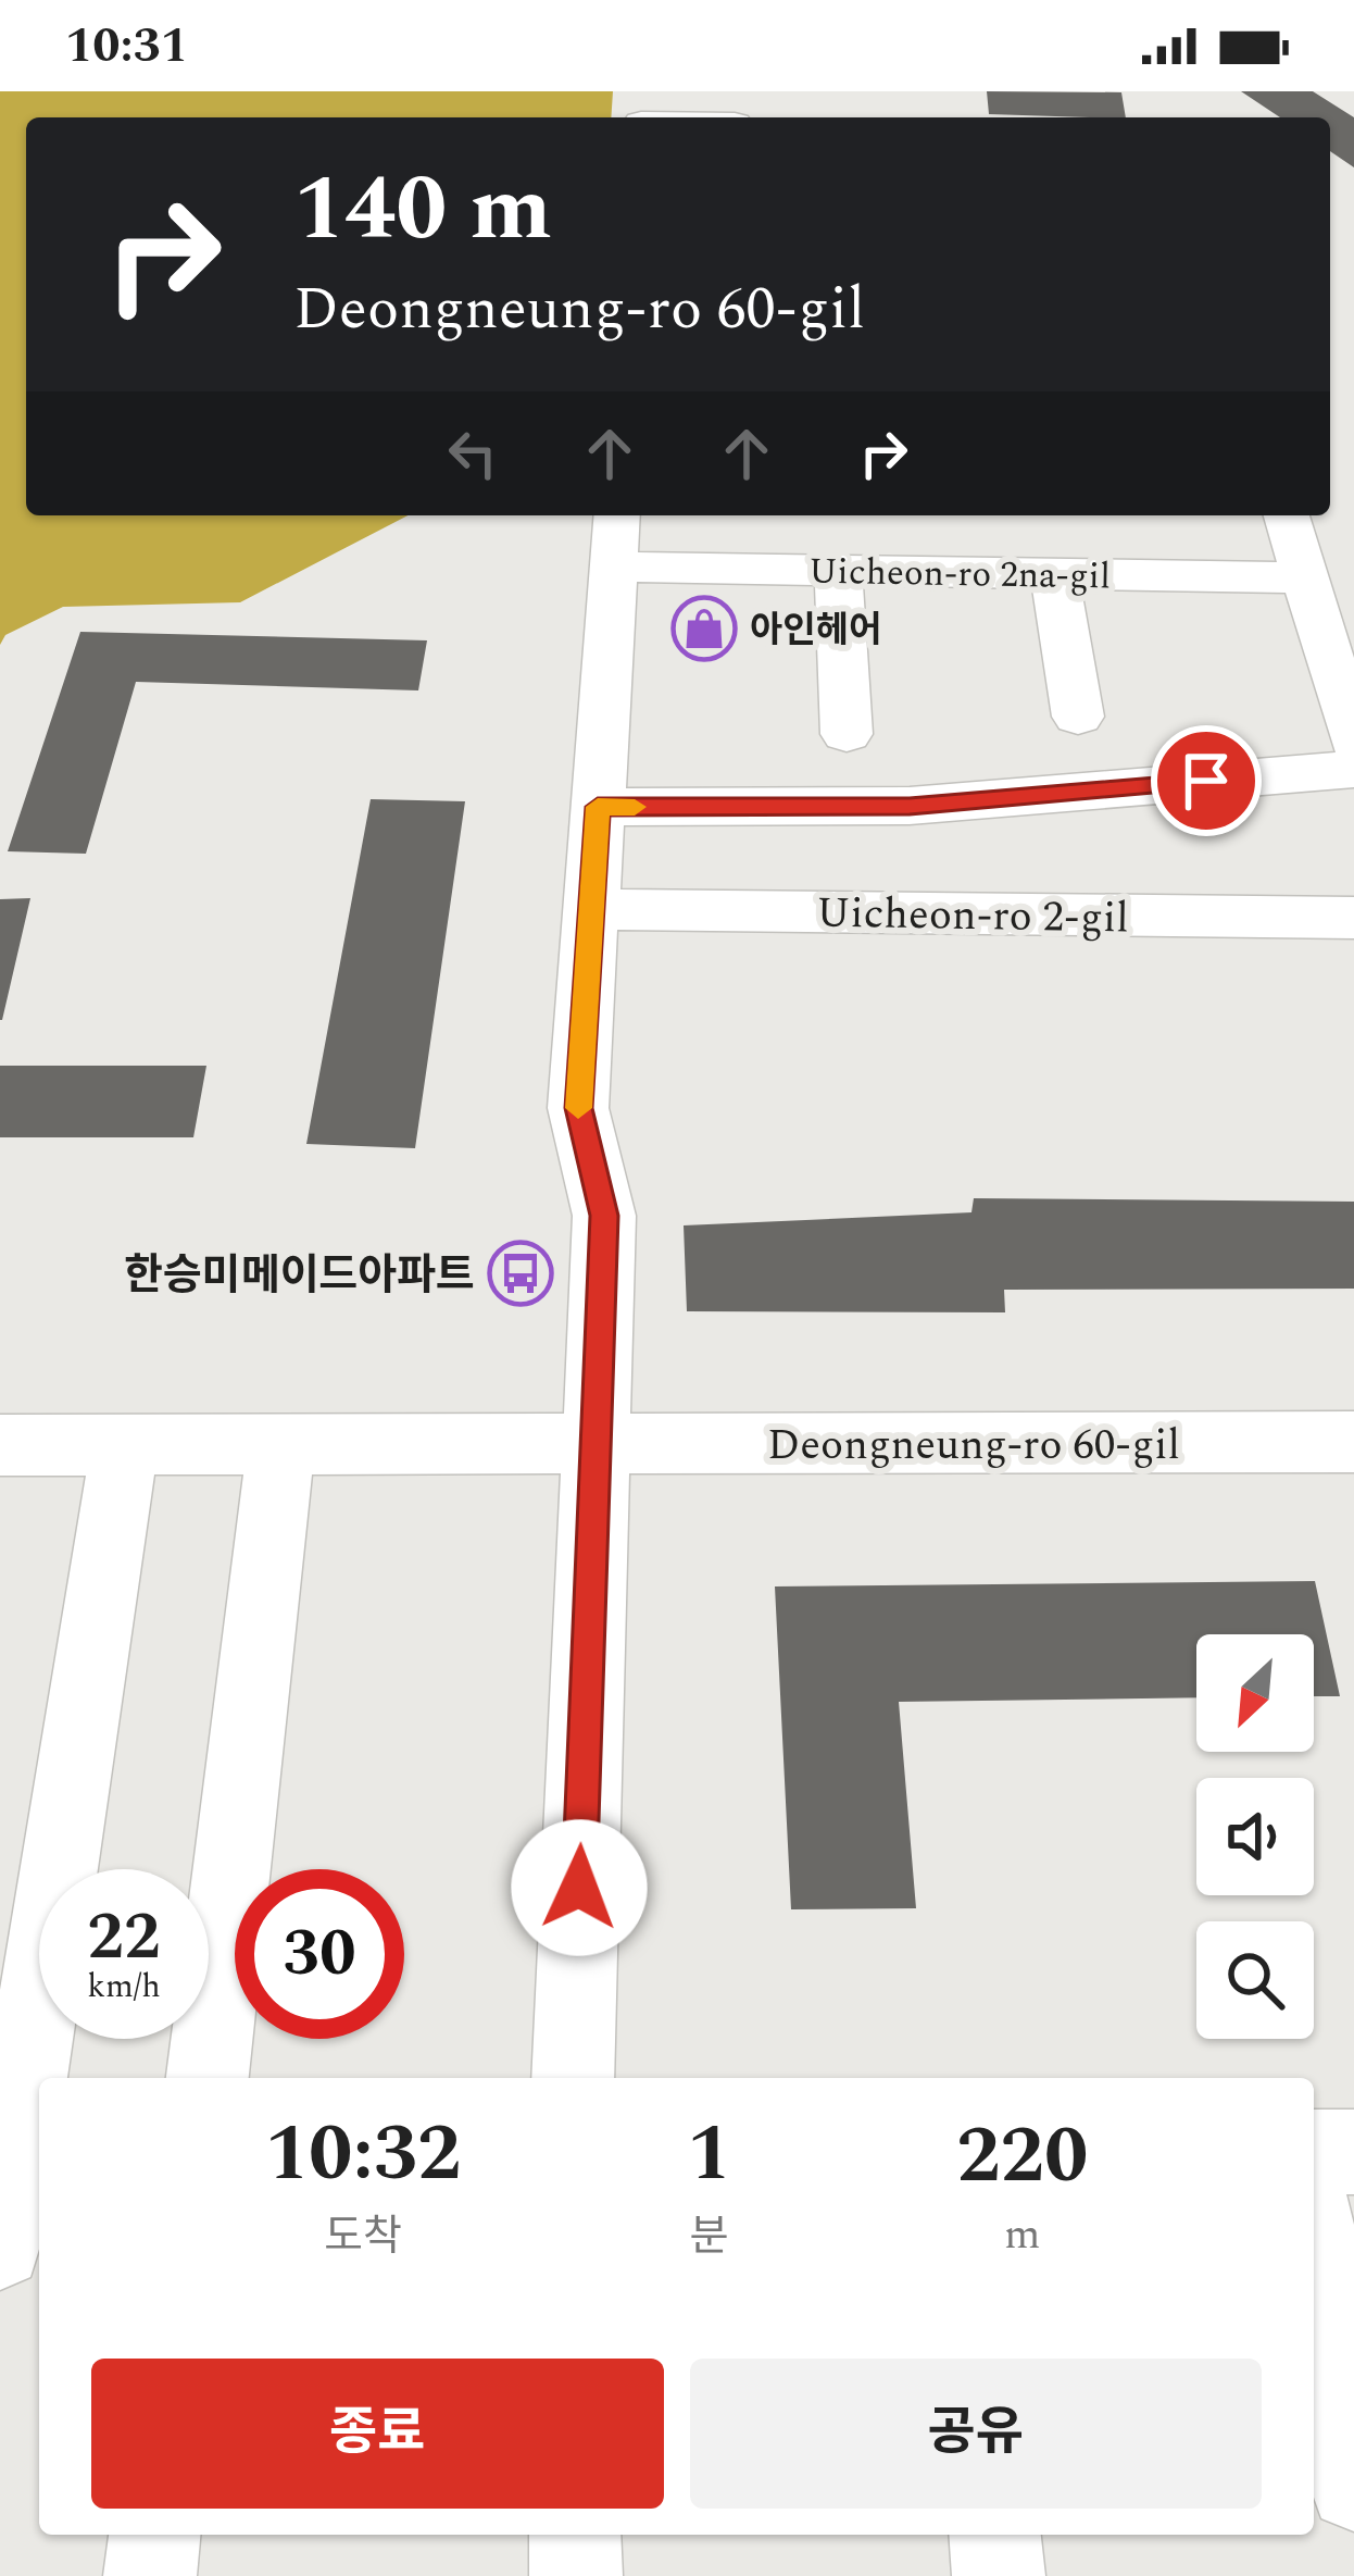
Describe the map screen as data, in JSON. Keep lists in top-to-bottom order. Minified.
{"streets":{"street":["Uicheon-ro 2na-gil","Uicheon-ro 2-gil","Deongneung-ro 60-gil"]},"places":{"shop":["아인헤어"],"bus stop":["한승미메이드아파트"]},"north":"bottom left","page":{"status":"10:31","turn":["140 m","Deongneung-ro 60-gil"],"speed":"22 km/h","limit":"30","eta":["10:32","도착","1","분","220","m"],"buttons":["종료","공유"]}}
